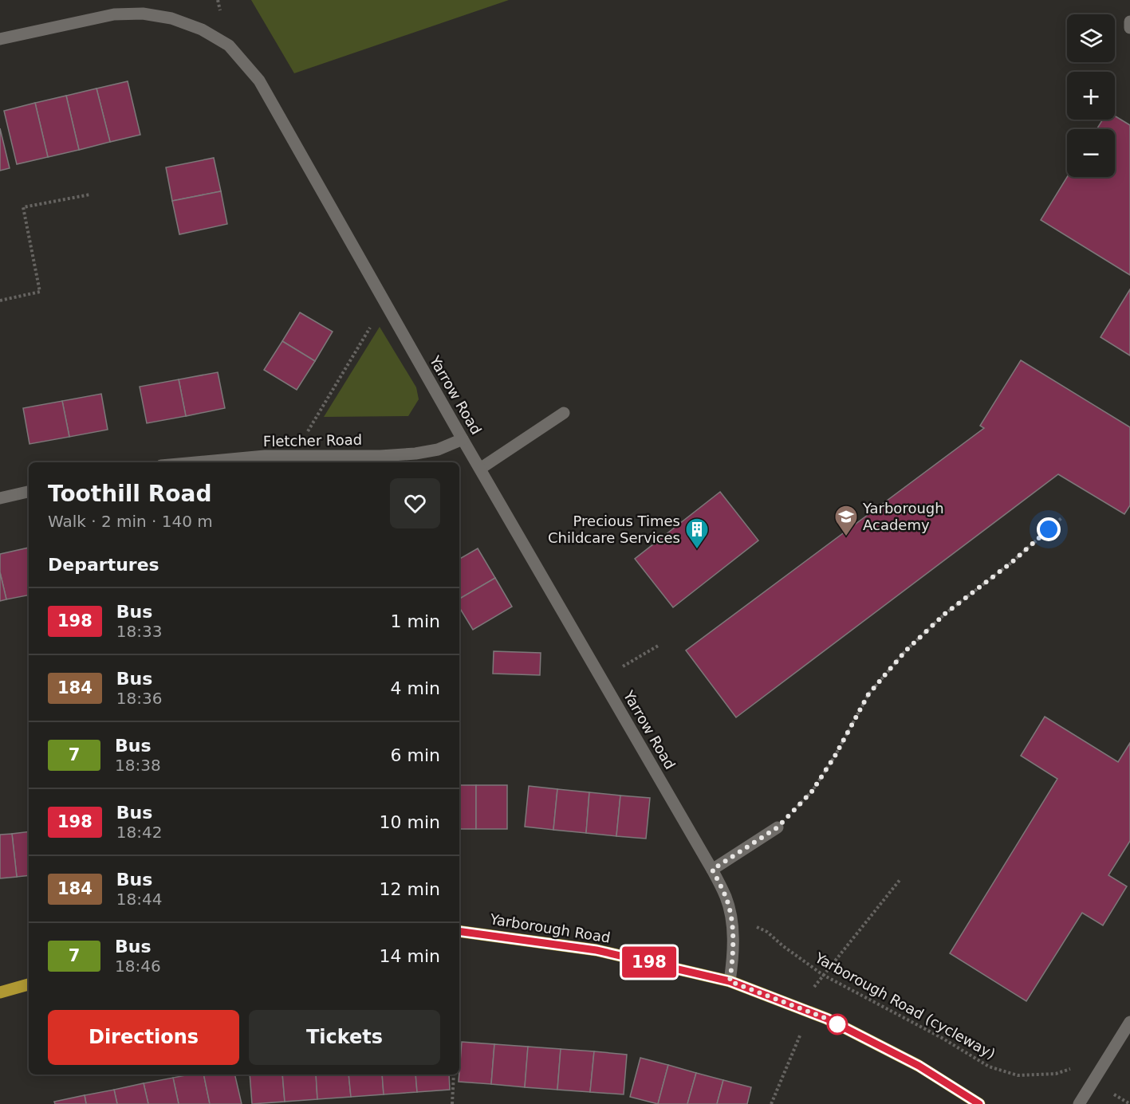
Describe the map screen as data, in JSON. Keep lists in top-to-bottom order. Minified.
{"streets":{"main road":["Yarborough Road"],"street":["Yarrow Road","Fletcher Road"],"path":["Yarborough Road (cycleway)"]},"crossings":[["Yarrow Road","Fletcher Road"],["Yarrow Road","Yarborough Road"],["Yarrow Road","Yarborough Road (cycleway)"]],"places":{"school or university":["Yarborough Academy"],"building":["Precious Times Childcare Services"]},"lines":["bus line 198"],"page":{"on_map":"198","map_buttons":["+","−"],"heading":[["Toothill Road","Walk · 2 min · 140 m"],"Departures"],"list":[{"mark":"198","name":"Bus","note":"18:33","value":"1 min"},{"mark":"184","name":"Bus","note":"18:36","value":"4 min"},{"mark":"7","name":"Bus","note":"18:38","value":"6 min"},{"mark":"198","name":"Bus","note":"18:42","value":"10 min"},{"mark":"184","name":"Bus","note":"18:44","value":"12 min"},{"mark":"7","name":"Bus","note":"18:46","value":"14 min"}],"buttons":["Directions","Tickets"]}}
